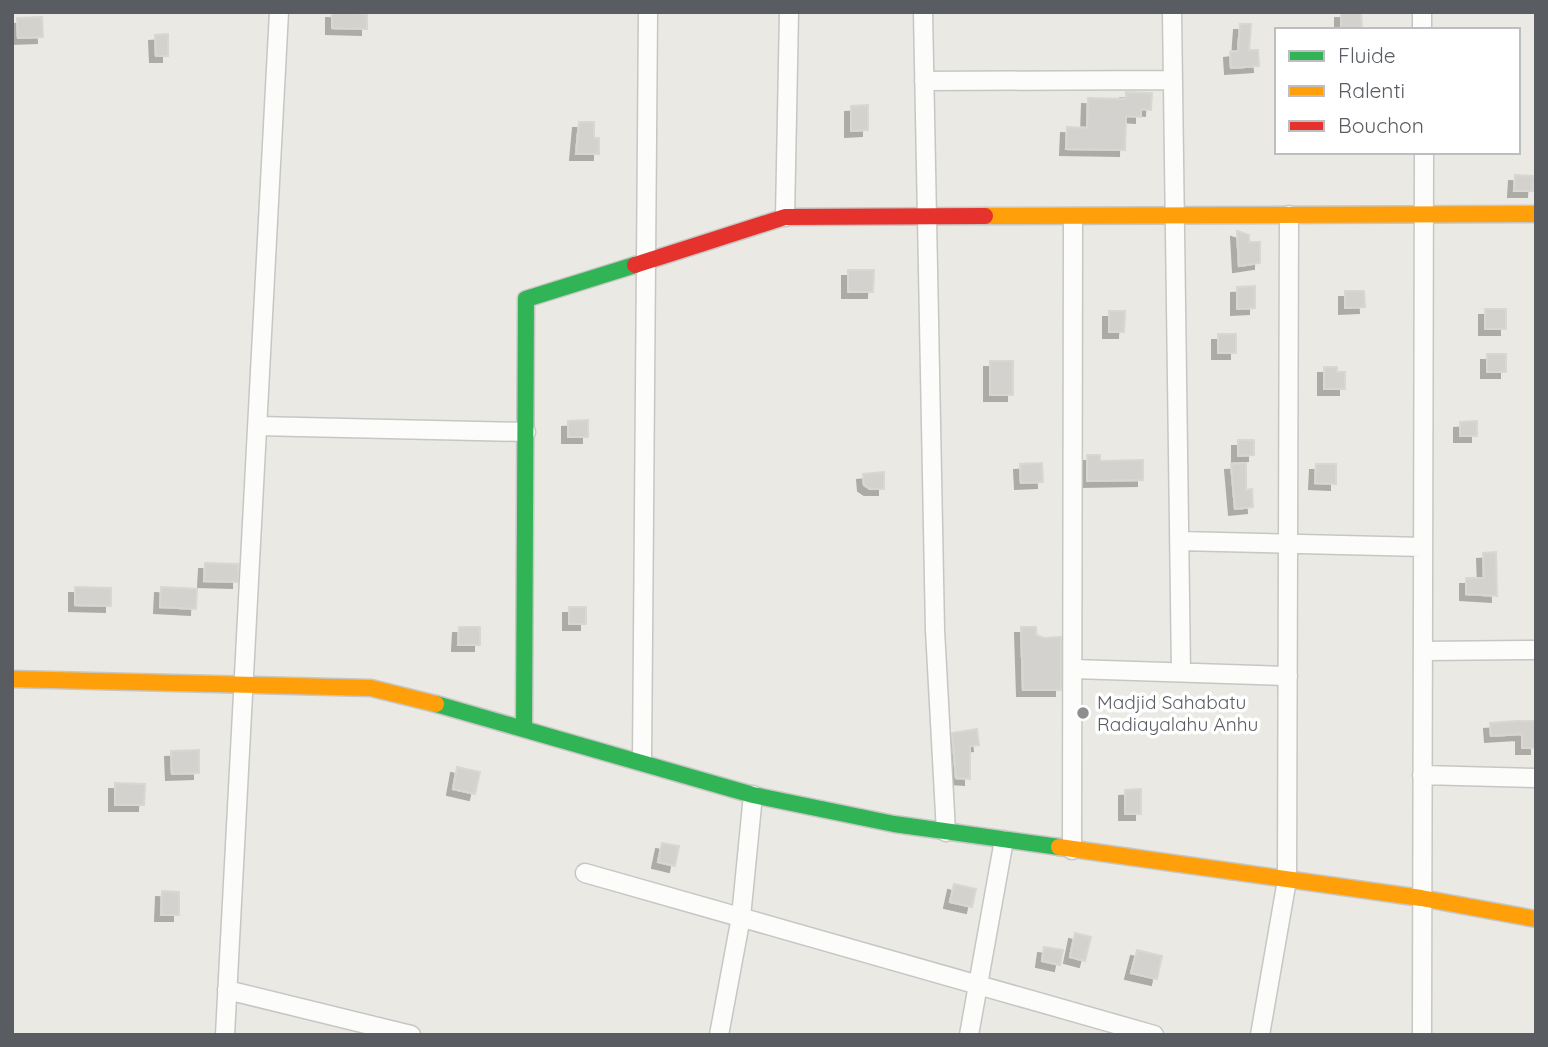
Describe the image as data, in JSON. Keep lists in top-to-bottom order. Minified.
{"places":["Madjid Sahabatu Radiayalahu Anhu"],"legend":["Fluide","Ralenti","Bouchon"]}
